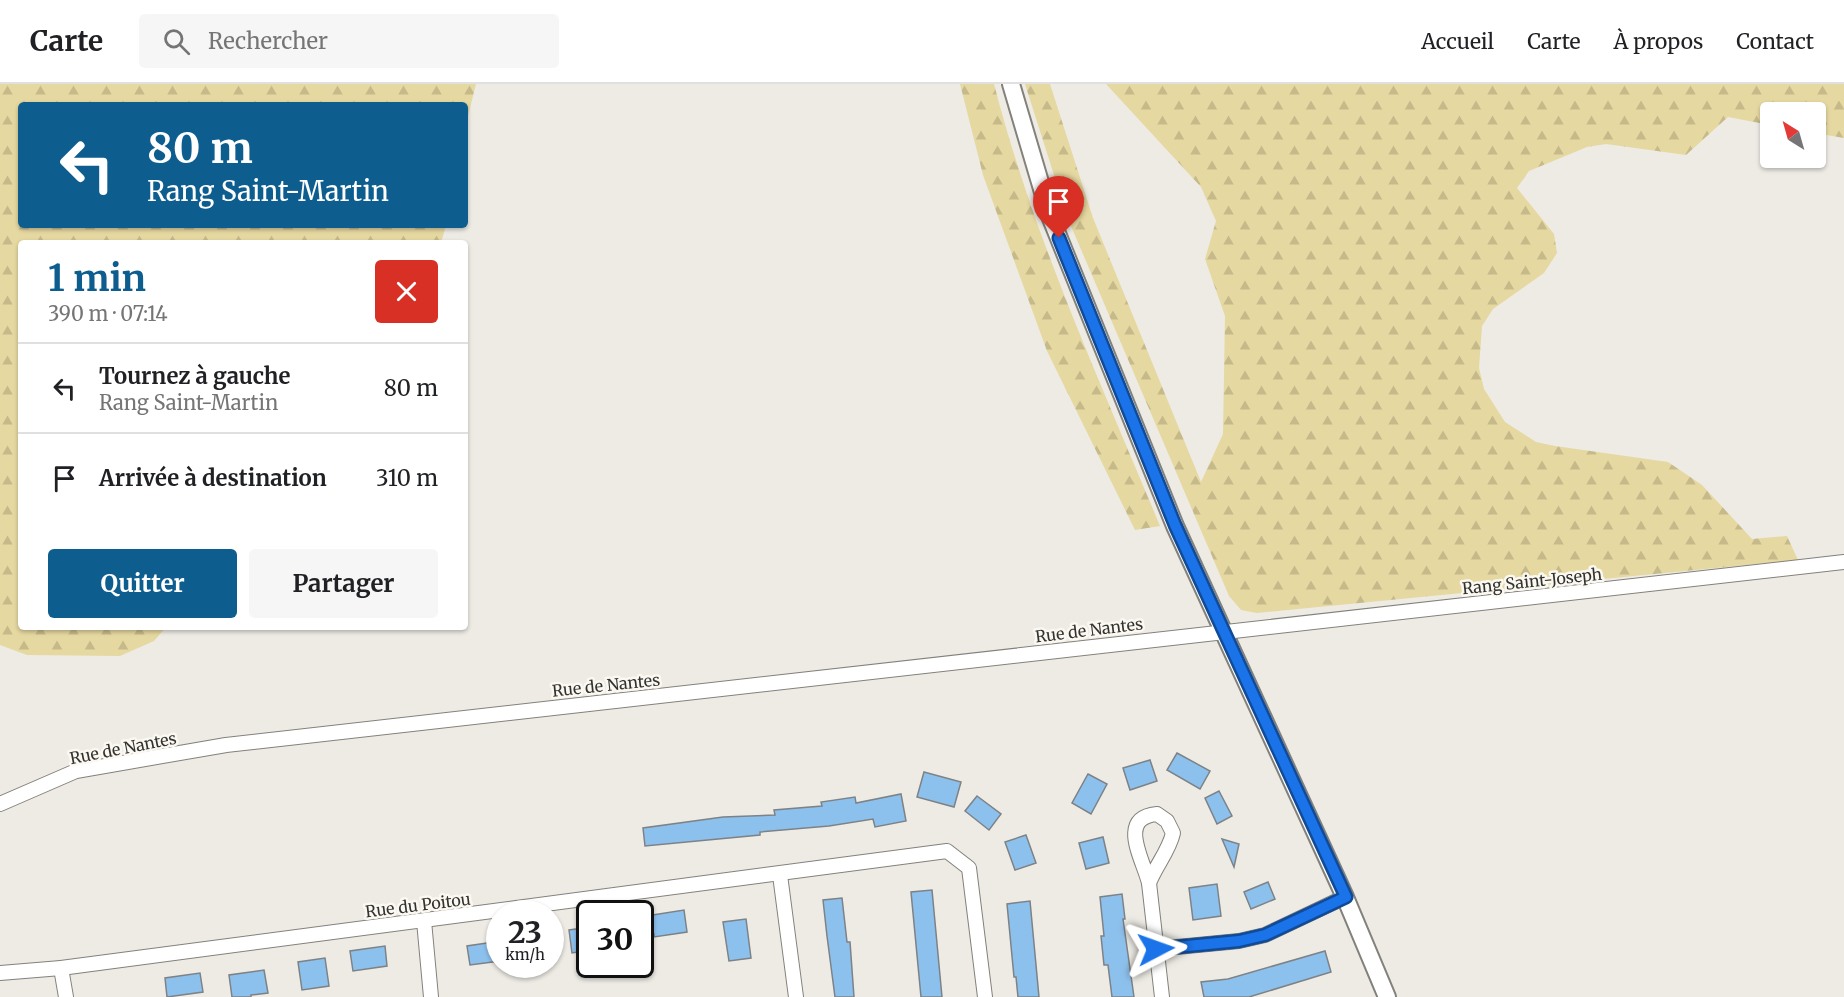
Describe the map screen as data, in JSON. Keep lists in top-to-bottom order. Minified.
{"streets":{"street":["Rang Saint-Joseph","Rue de Nantes","Rue du Poitou"]},"crossings":[["Rang Saint-Joseph","Rue de Nantes"]],"north":"top left","page":{"header":"Carte","search":"Rechercher","nav":["Accueil","Carte","À propos","Contact"],"turn":["80 m","Rang Saint-Martin"],"heading":["1 min","390 m · 07:14"],"list":[{"name":"Tournez à gauche","note":"Rang Saint-Martin","value":"80 m"},{"name":"Arrivée à destination","value":"310 m"}],"buttons":["Quitter","Partager"],"speed":"23 km/h","limit":"30"}}
